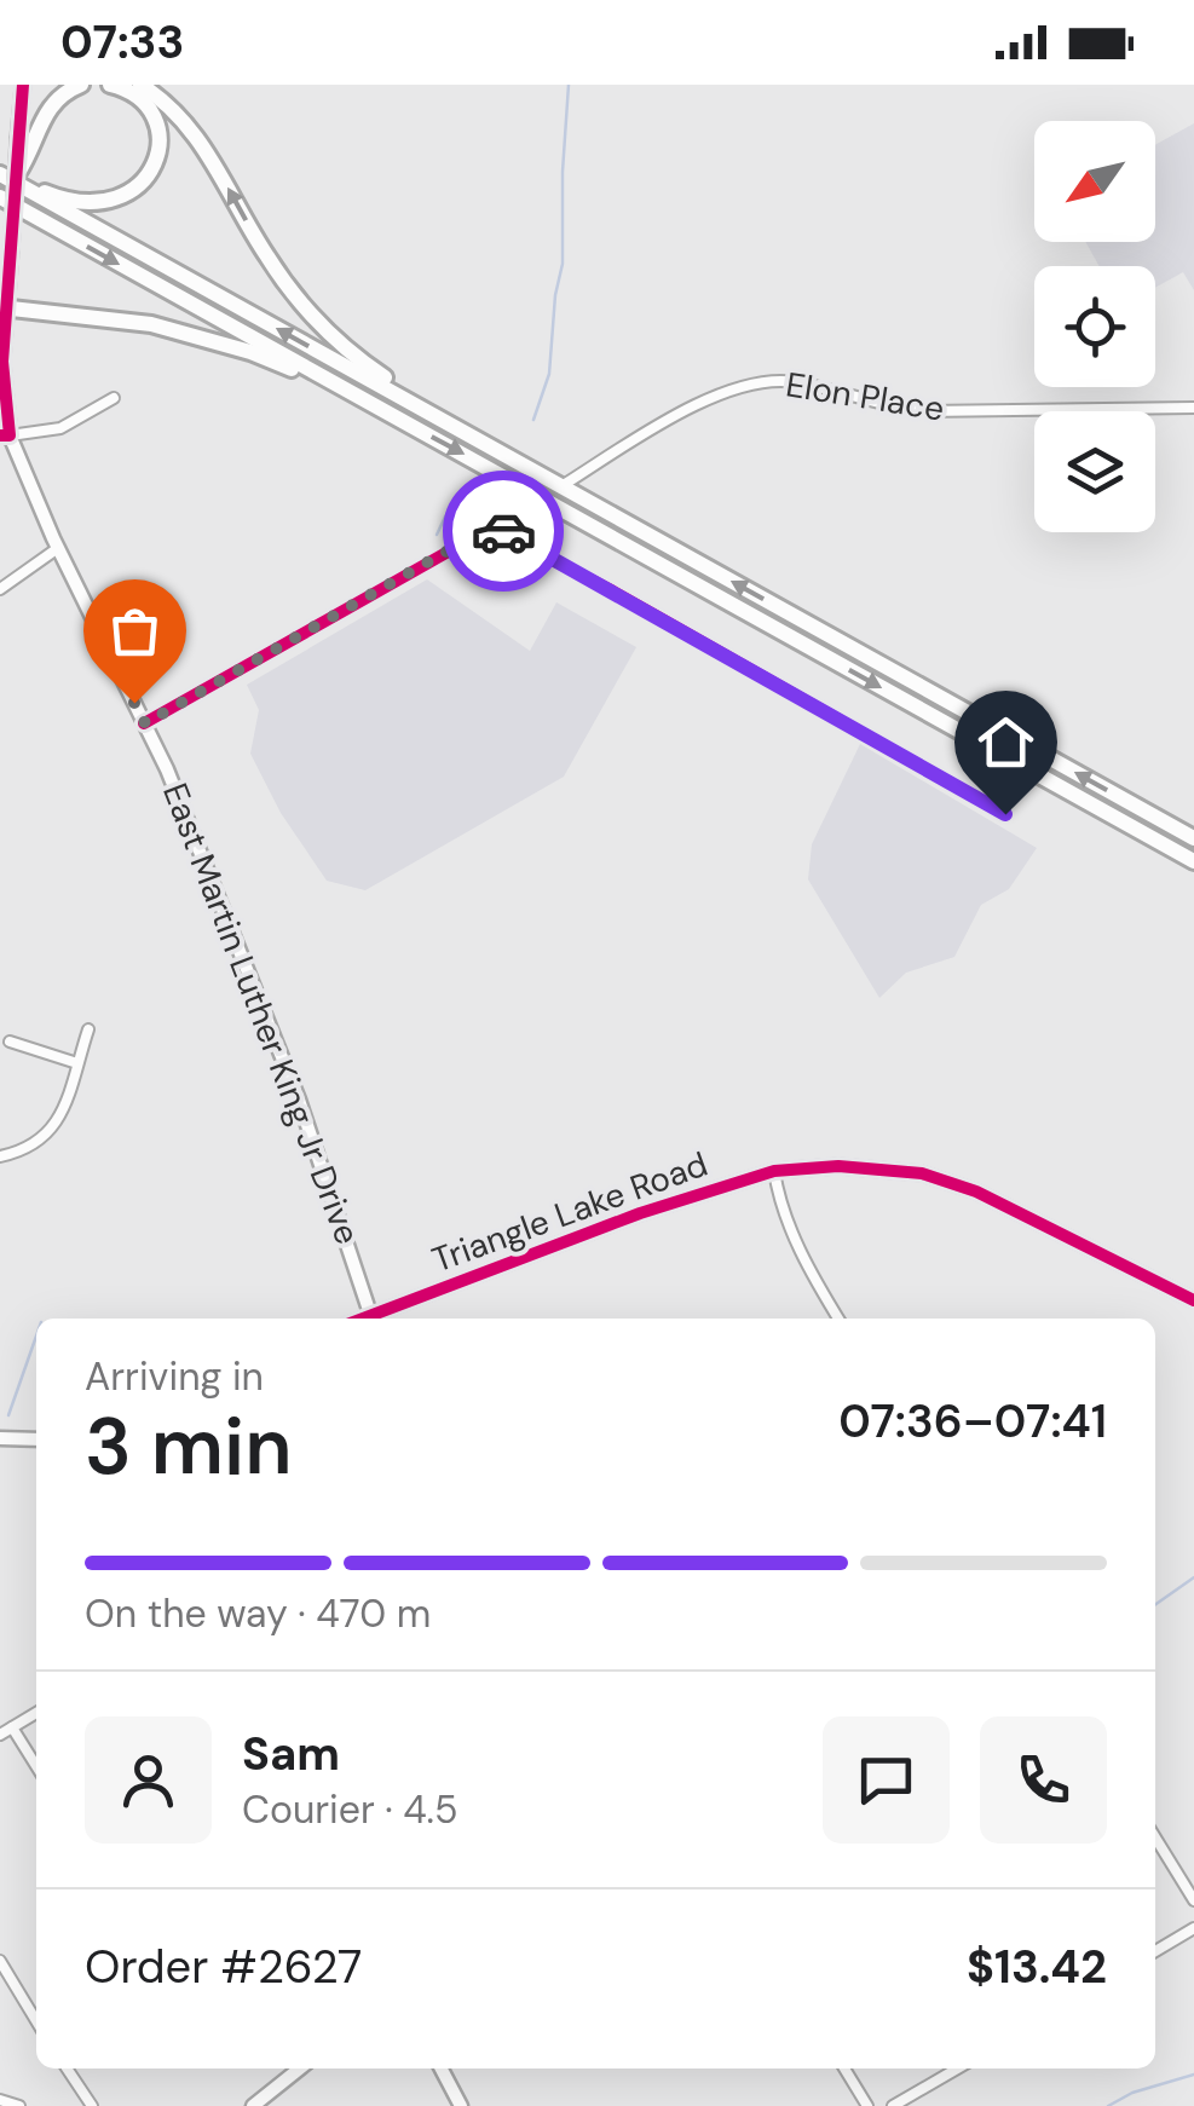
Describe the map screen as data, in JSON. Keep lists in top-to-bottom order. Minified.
{"streets":{"main road":["East Martin Luther King Jr Drive","Triangle Lake Road"],"street":["Elon Place"]},"crossings":[["East Martin Luther King Jr Drive","Triangle Lake Road"]],"north":"bottom left","page":{"status":"07:33","heading":["3 min","Arriving in","07:36–07:41"],"panel":["Sam","Courier · 4.5","Order #2627","$13.42"],"bar":"On the way · 470 m"}}
